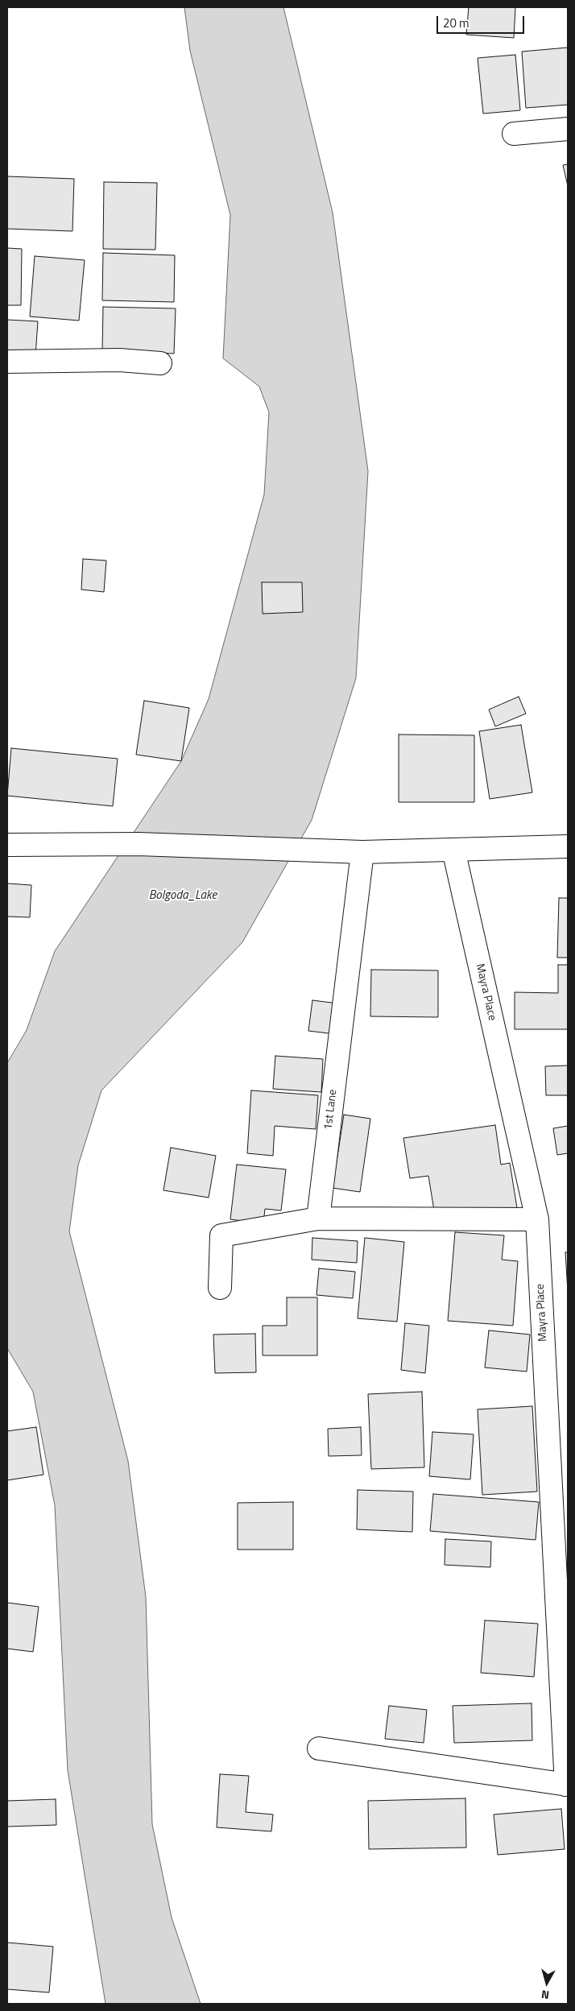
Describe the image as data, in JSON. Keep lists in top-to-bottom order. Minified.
{"streets":{"street":["Mayra Place","1st Lane"]},"water":["Bolgoda_Lake"],"scale_bar":"20 m","north":"bottom"}
